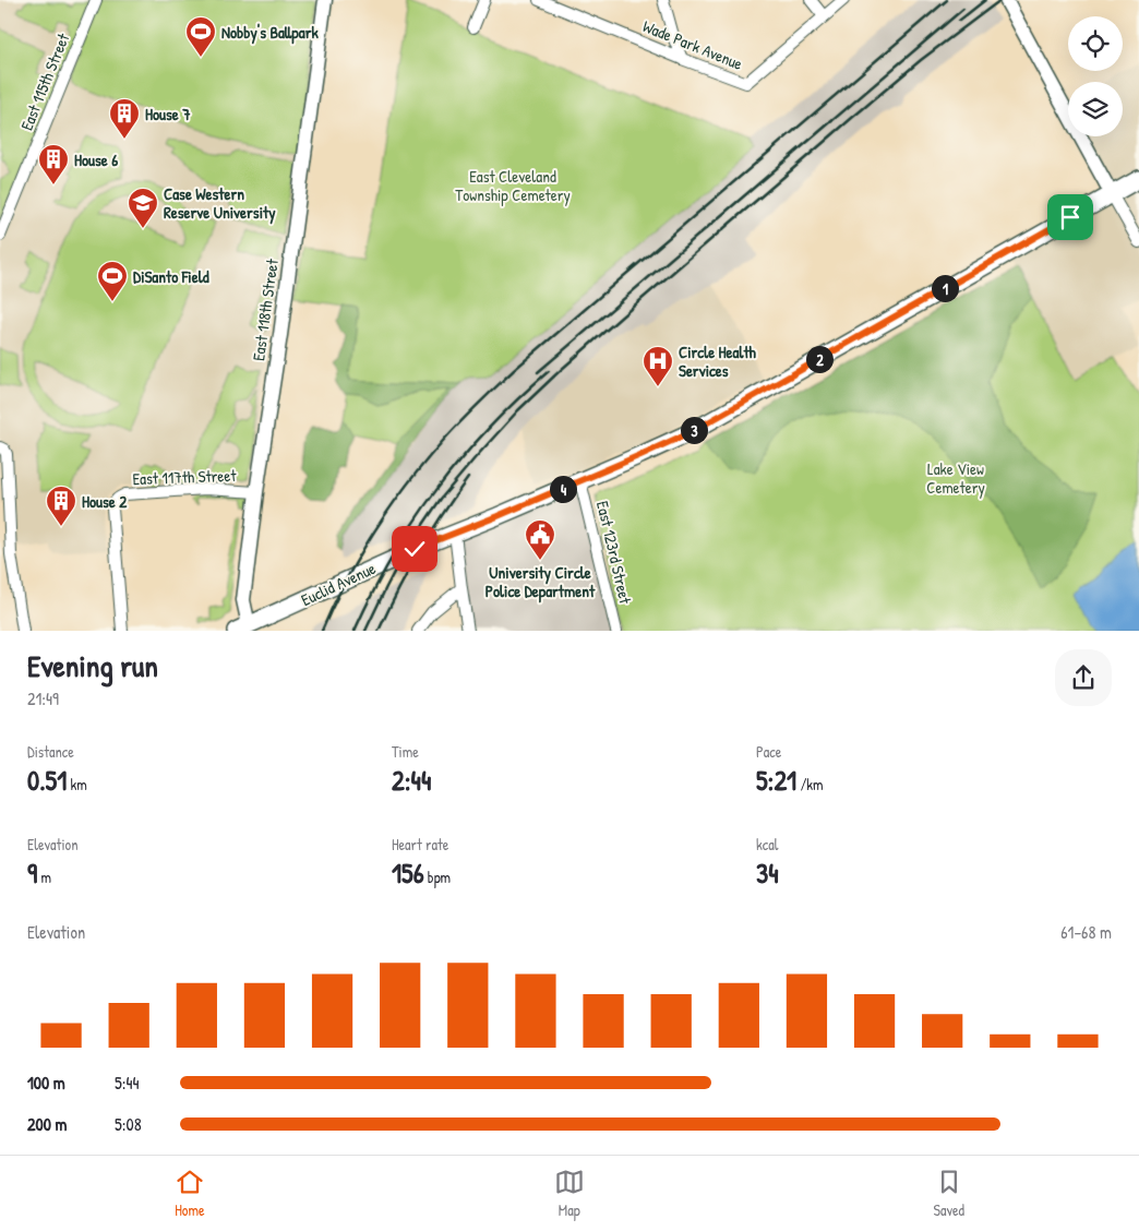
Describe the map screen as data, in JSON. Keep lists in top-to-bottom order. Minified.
{"streets":{"main road":["Euclid Avenue"],"street":["Wade Park Avenue","East 115th Street","East 118th Street","East 117th Street","East 123rd Street"]},"crossings":[["East 118th Street","East 117th Street"],["East 118th Street","Euclid Avenue"],["East 123rd Street","Euclid Avenue"]],"parks":["East Cleveland Township Cemetery","Lake View Cemetery"],"places":{"sports":["Nobby's Ballpark","DiSanto Field"],"building":["House 7","House 6","House 2"],"school or university":["Case Western Reserve University"],"hospital":["Circle Health Services"],"public building":["University Circle Police Department"]},"page":{"pins":["1","2","3","4"],"heading":["Evening run","21:49"],"stats":[["Distance","0.51 km"],["Time","2:44"],["Pace","5:21 /km"],["Elevation","9 m"],["Heart rate","156 bpm"],["kcal","34"]],"chart":["Elevation","61–68 m"],"list":[{"name":"100 m","note":"5:44"},{"name":"200 m","note":"5:08"}],"tabs":["Home","Map","Saved"]}}
